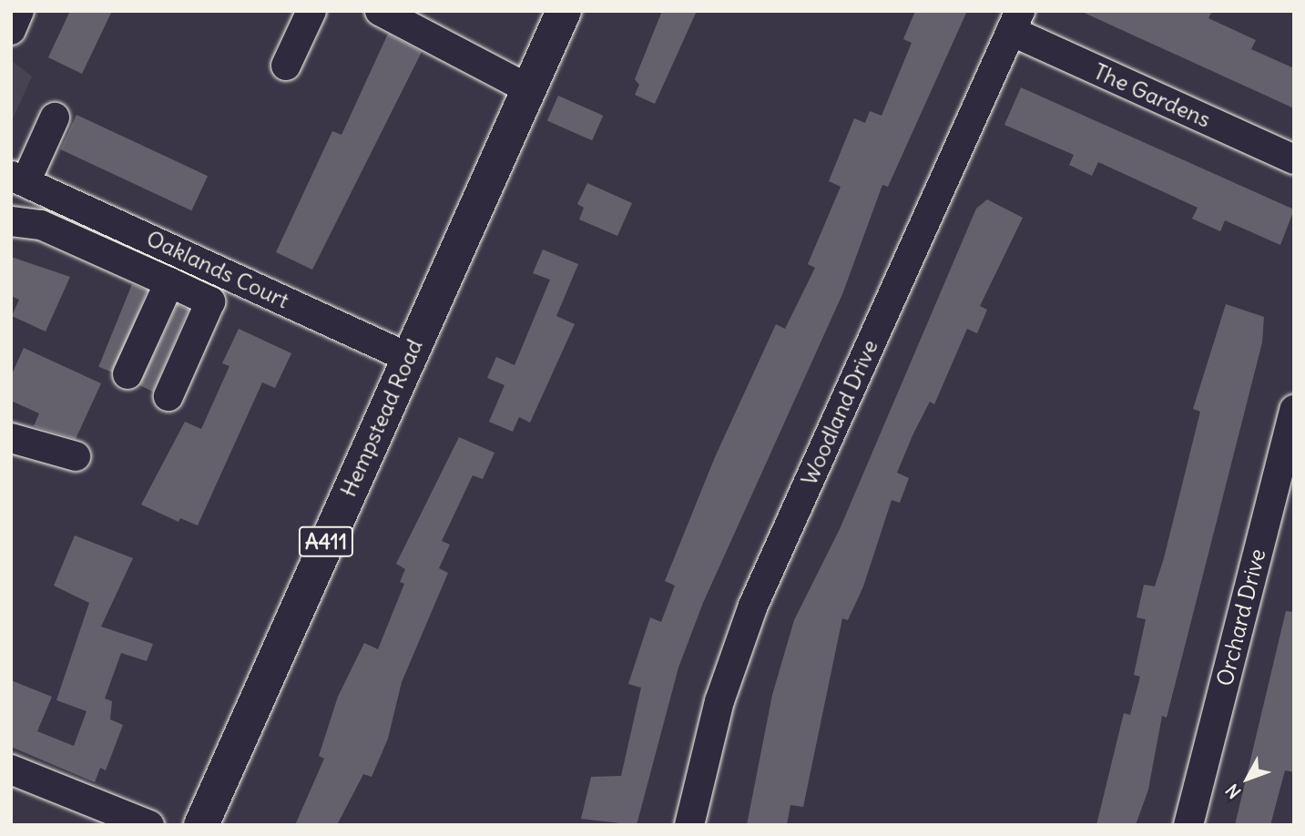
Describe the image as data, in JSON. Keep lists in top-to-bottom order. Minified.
{"streets":{"main road":["Hempstead Road","A411"],"street":["The Gardens","Oaklands Court","Woodland Drive","Orchard Drive"]},"crossings":[["The Gardens","Woodland Drive"],["Oaklands Court","Hempstead Road"]],"north":"bottom left"}
